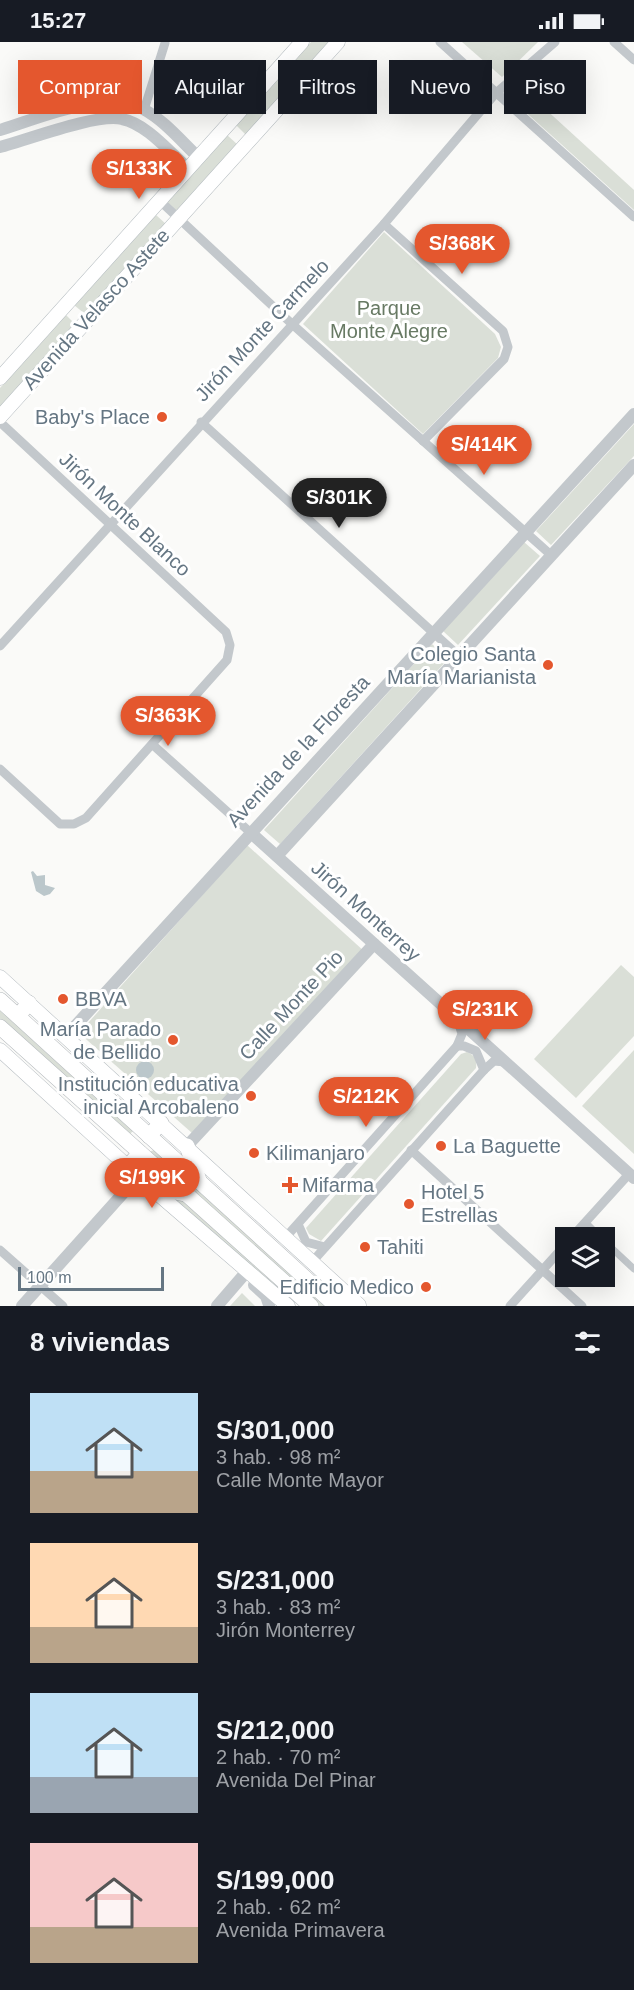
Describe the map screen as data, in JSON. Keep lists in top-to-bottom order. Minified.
{"streets":{"main road":["Avenida Velasco Astete"],"street":["Jirón Monte Carmelo","Jirón Monte Blanco","Avenida de la Floresta","Jirón Monterrey","Calle Monte Pio"]},"crossings":[["Jirón Monte Carmelo","Jirón Monte Blanco"],["Jirón Monte Blanco","Jirón Monterrey"],["Avenida de la Floresta","Jirón Monterrey"],["Jirón Monterrey","Calle Monte Pio"]],"parks":["Parque Monte Alegre"],"places":{"other":["Baby's Place","Colegio Santa María Marianista","BBVA","María Parado de Bellido","Institución educativa inicial Arcobaleno","La Baguette","Kilimanjaro","Hotel 5 Estrellas","Tahiti","Edificio Medico"],"health":["Mifarma"]},"scale_bar":"100 m","page":{"status":"15:27","chip":["Comprar","Alquilar","Filtros","Nuevo","Piso"],"price":["S/133K","S/368K","S/414K","S/301K","S/363K","S/231K","S/212K","S/199K"],"scale":"100 m","heading":"8 viviendas","list":[{"name":"S/301,000","note":"3 hab. · 98 m² · Calle Monte Mayor"},{"name":"S/231,000","note":"3 hab. · 83 m² · Jirón Monterrey"},{"name":"S/212,000","note":"2 hab. · 70 m² · Avenida Del Pinar"},{"name":"S/199,000","note":"2 hab. · 62 m² · Avenida Primavera"}]}}
